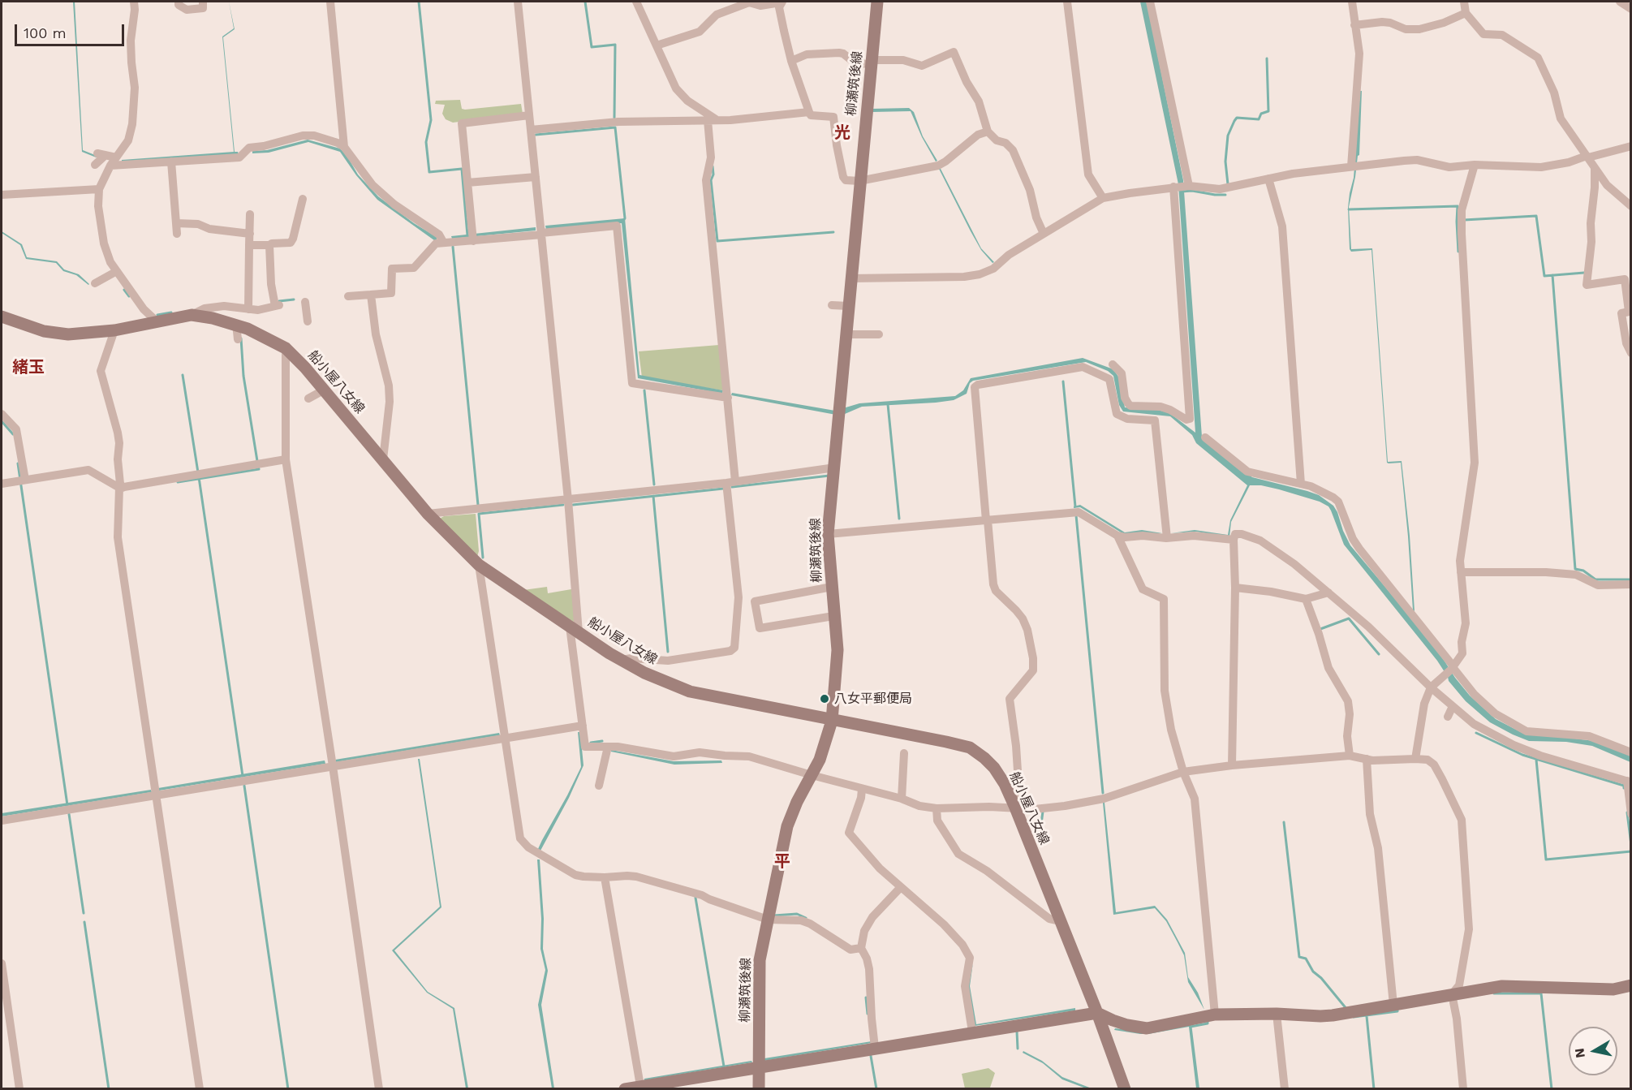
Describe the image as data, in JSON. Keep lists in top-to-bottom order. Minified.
{"streets":{"main road":["柳瀬筑後線","船小屋八女線"]},"crossings":[["柳瀬筑後線","船小屋八女線"]],"districts":["光","緒玉","平"],"places":["八女平郵便局"],"scale_bar":"100 m","north":"left"}
